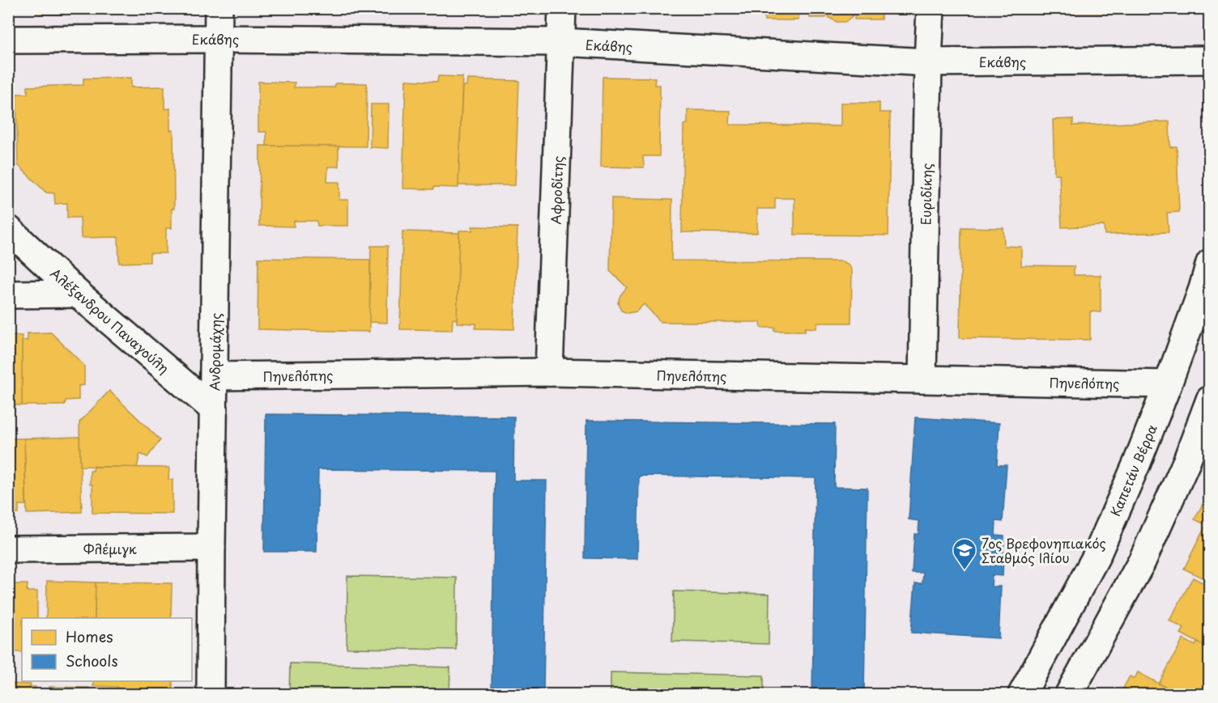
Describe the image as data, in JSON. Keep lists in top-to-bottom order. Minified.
{"streets":{"street":["Εκάβης","Αφροδίτης","Ευριδίκης","Αλέξανδρου Παναγούλη","Ανδρομάχης","Πηνελόπης","Καπετάν Βέρρα","Φλέμιγκ"]},"crossings":[["Εκάβης","Αφροδίτης"],["Εκάβης","Ευριδίκης"],["Εκάβης","Ανδρομάχης"],["Αφροδίτης","Πηνελόπης"],["Ευριδίκης","Πηνελόπης"],["Αλέξανδρου Παναγούλη","Ανδρομάχης"],["Ανδρομάχης","Πηνελόπης"],["Ανδρομάχης","Φλέμιγκ"],["Πηνελόπης","Καπετάν Βέρρα"]],"places":{"school or university":["7ος Βρεφονηπιακός Σταθμός Ιλίου"]},"legend":["Homes","Schools"]}
